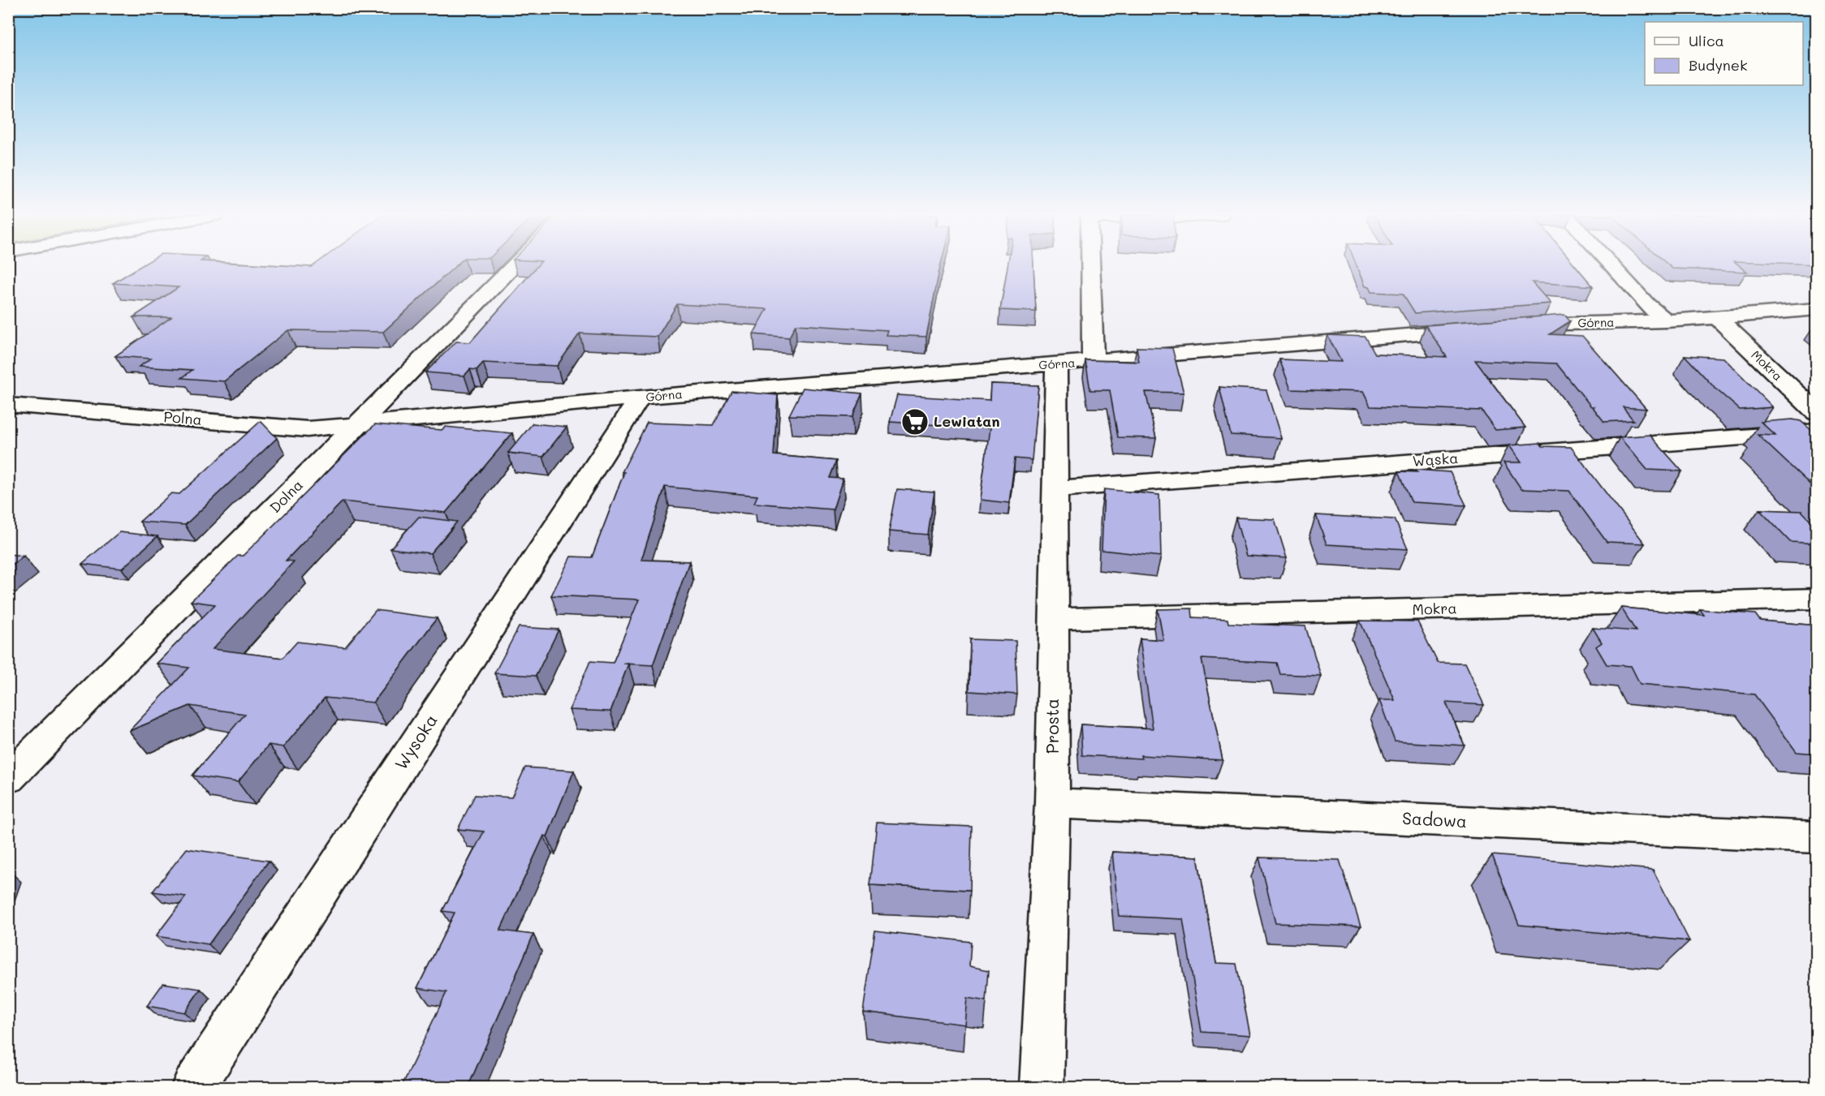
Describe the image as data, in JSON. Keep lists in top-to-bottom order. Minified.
{"streets":{"street":["Górna","Mokra","Polna","Wąska","Dolna","Prosta","Wysoka","Sadowa"]},"crossings":[["Górna","Mokra"],["Górna","Polna"],["Górna","Dolna"],["Górna","Prosta"],["Górna","Wysoka"],["Mokra","Prosta"],["Polna","Dolna"],["Wąska","Prosta"],["Prosta","Sadowa"]],"places":{"supermarket":["Lewiatan"]},"legend":["Ulica","Budynek"]}
